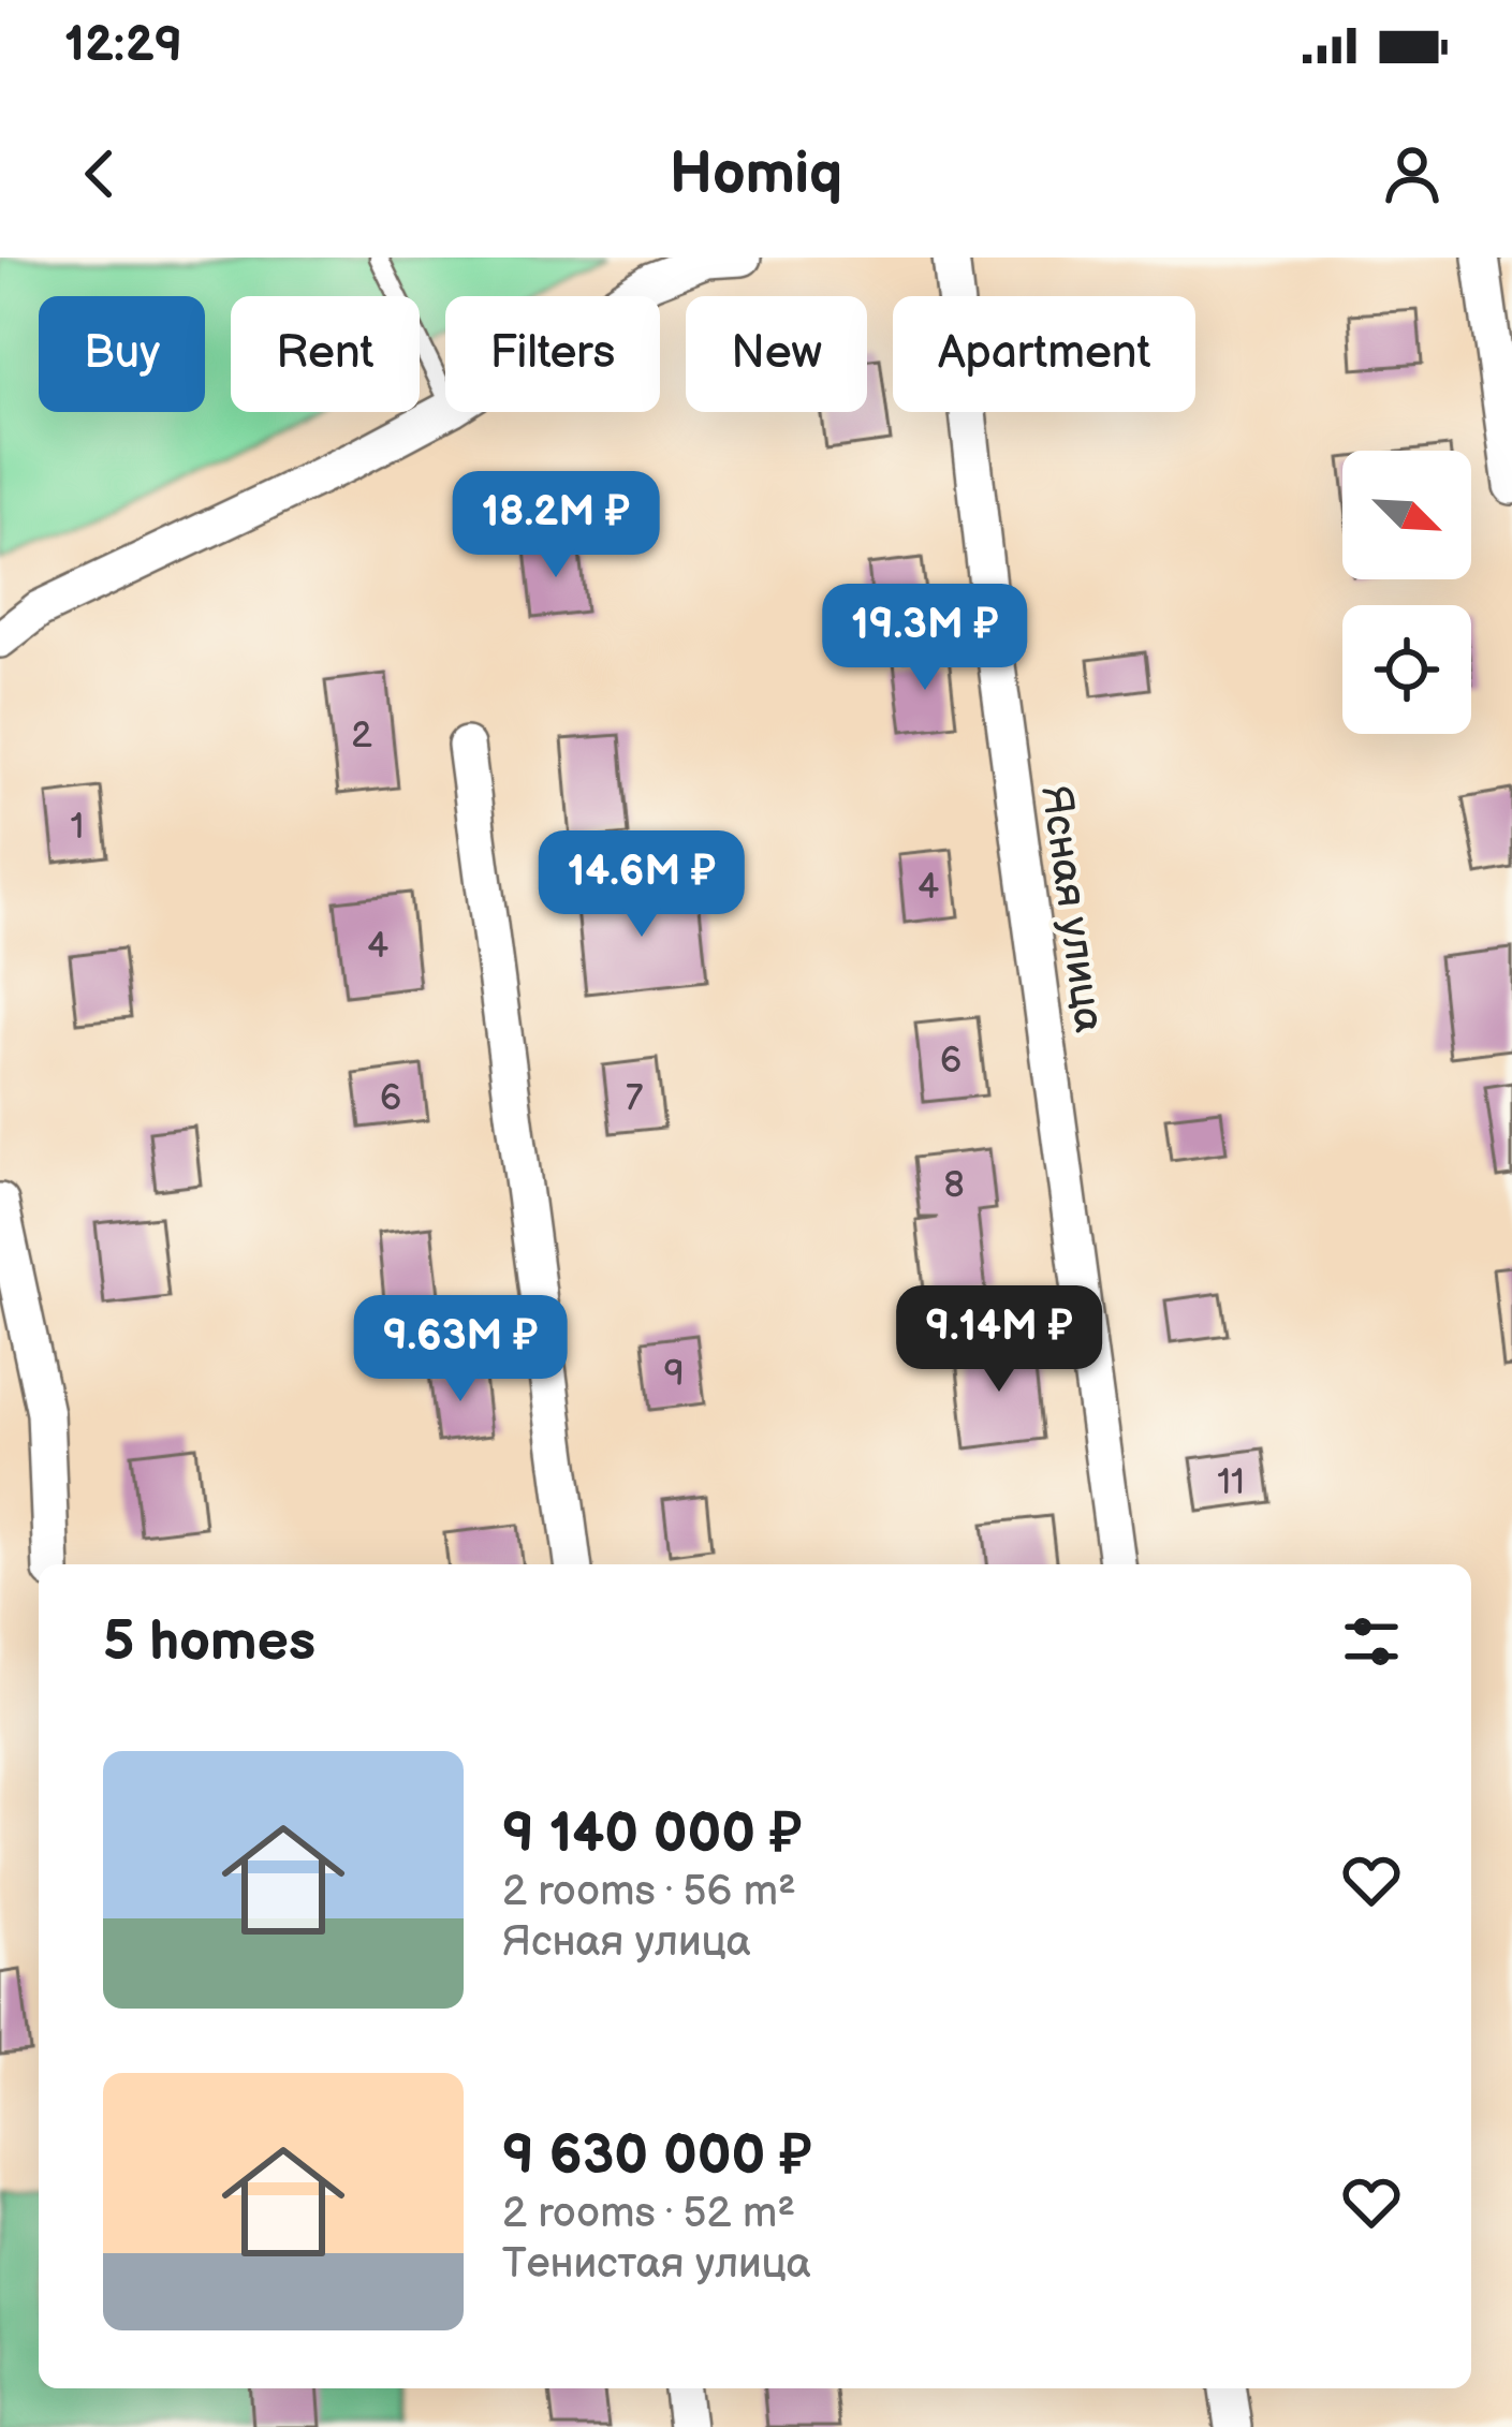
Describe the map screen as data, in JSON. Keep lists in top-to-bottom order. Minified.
{"streets":{"street":["Ясная улица"]},"house_numbers":["2","1","4","4","6","6","7","8","9","11"],"north":"bottom right","page":{"status":"12:29","header":"Homiq","chip":["Buy","Rent","Filters","New","Apartment"],"price":["18.2M ₽","19.3M ₽","14.6M ₽","9.14M ₽","9.63M ₽"],"heading":"5 homes","list":[{"name":"9 140 000 ₽","note":"2 rooms · 56 m² · Ясная улица"},{"name":"9 630 000 ₽","note":"2 rooms · 52 m² · Тенистая улица"}]}}
